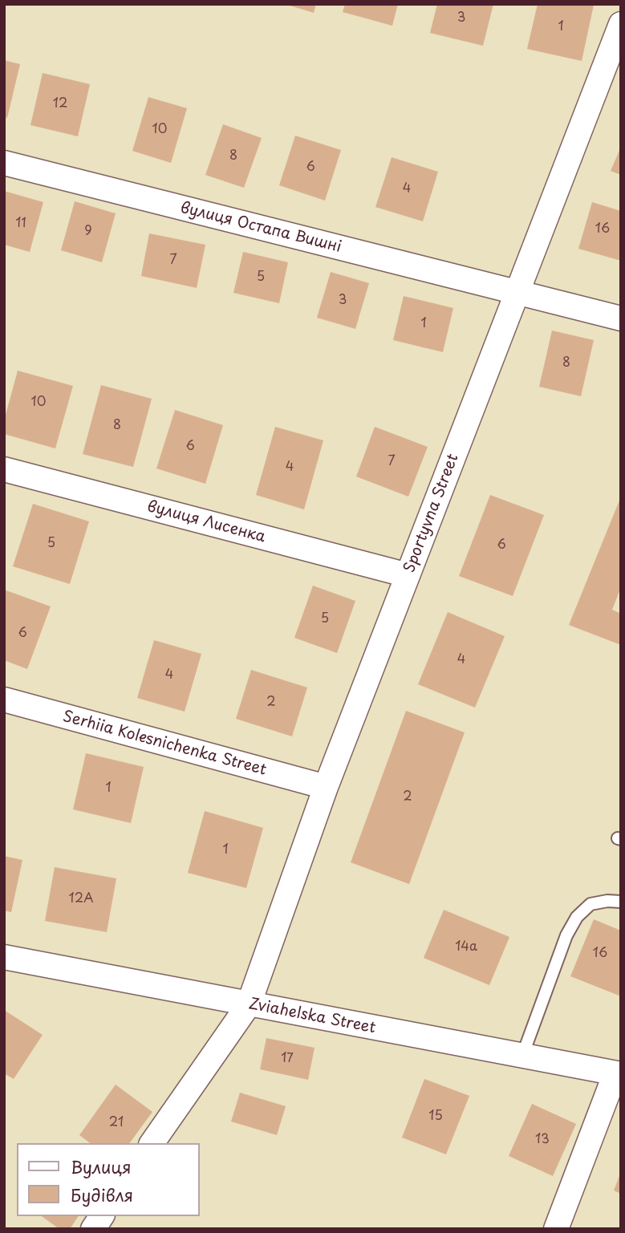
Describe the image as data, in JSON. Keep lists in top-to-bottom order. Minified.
{"streets":{"street":["вулиця Остапа Вишні","Sportyvna Street","вулиця Лисенка","Serhiia Kolesnichenka Street","Zviahelska Street"]},"crossings":[["вулиця Остапа Вишні","Sportyvna Street"],["Sportyvna Street","вулиця Лисенка"],["Sportyvna Street","Serhiia Kolesnichenka Street"],["Sportyvna Street","Zviahelska Street"]],"house_numbers":["3","1","12","10","8","6","4","11","16","9","7","5","3","1","8","10","8","6","7","4","5","6","5","6","4","4","2","1","2","1","12А","14а","16","17","15","21","13"],"legend":["Вулиця","Будівля"]}
